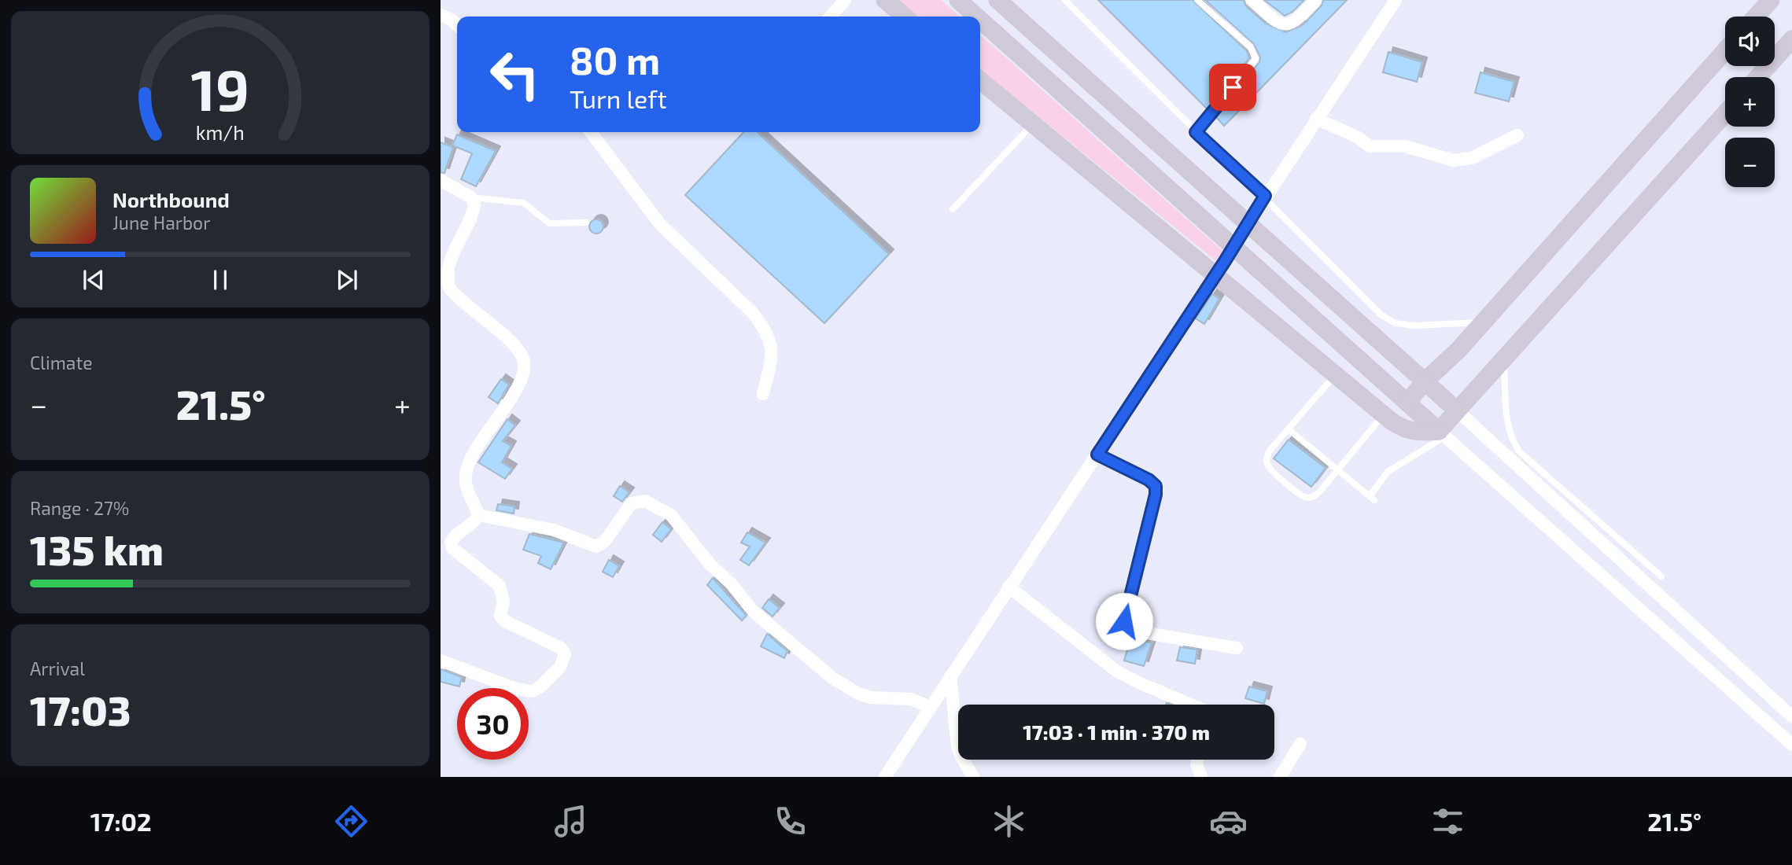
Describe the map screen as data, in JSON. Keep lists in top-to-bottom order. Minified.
{"page":{"map_buttons":["+","−"],"turn":["80 m","Turn left"],"song":["Northbound","June Harbor"],"tile":["Climate",["Range · 27%","135 km"],["Arrival","17:03"]],"heat":["−","21.5°","+"],"limit":"30","trip":"17:03 · 1 min · 370 m","tabs":["17:02","21.5°"],"gauge":["19","km/h"]}}
